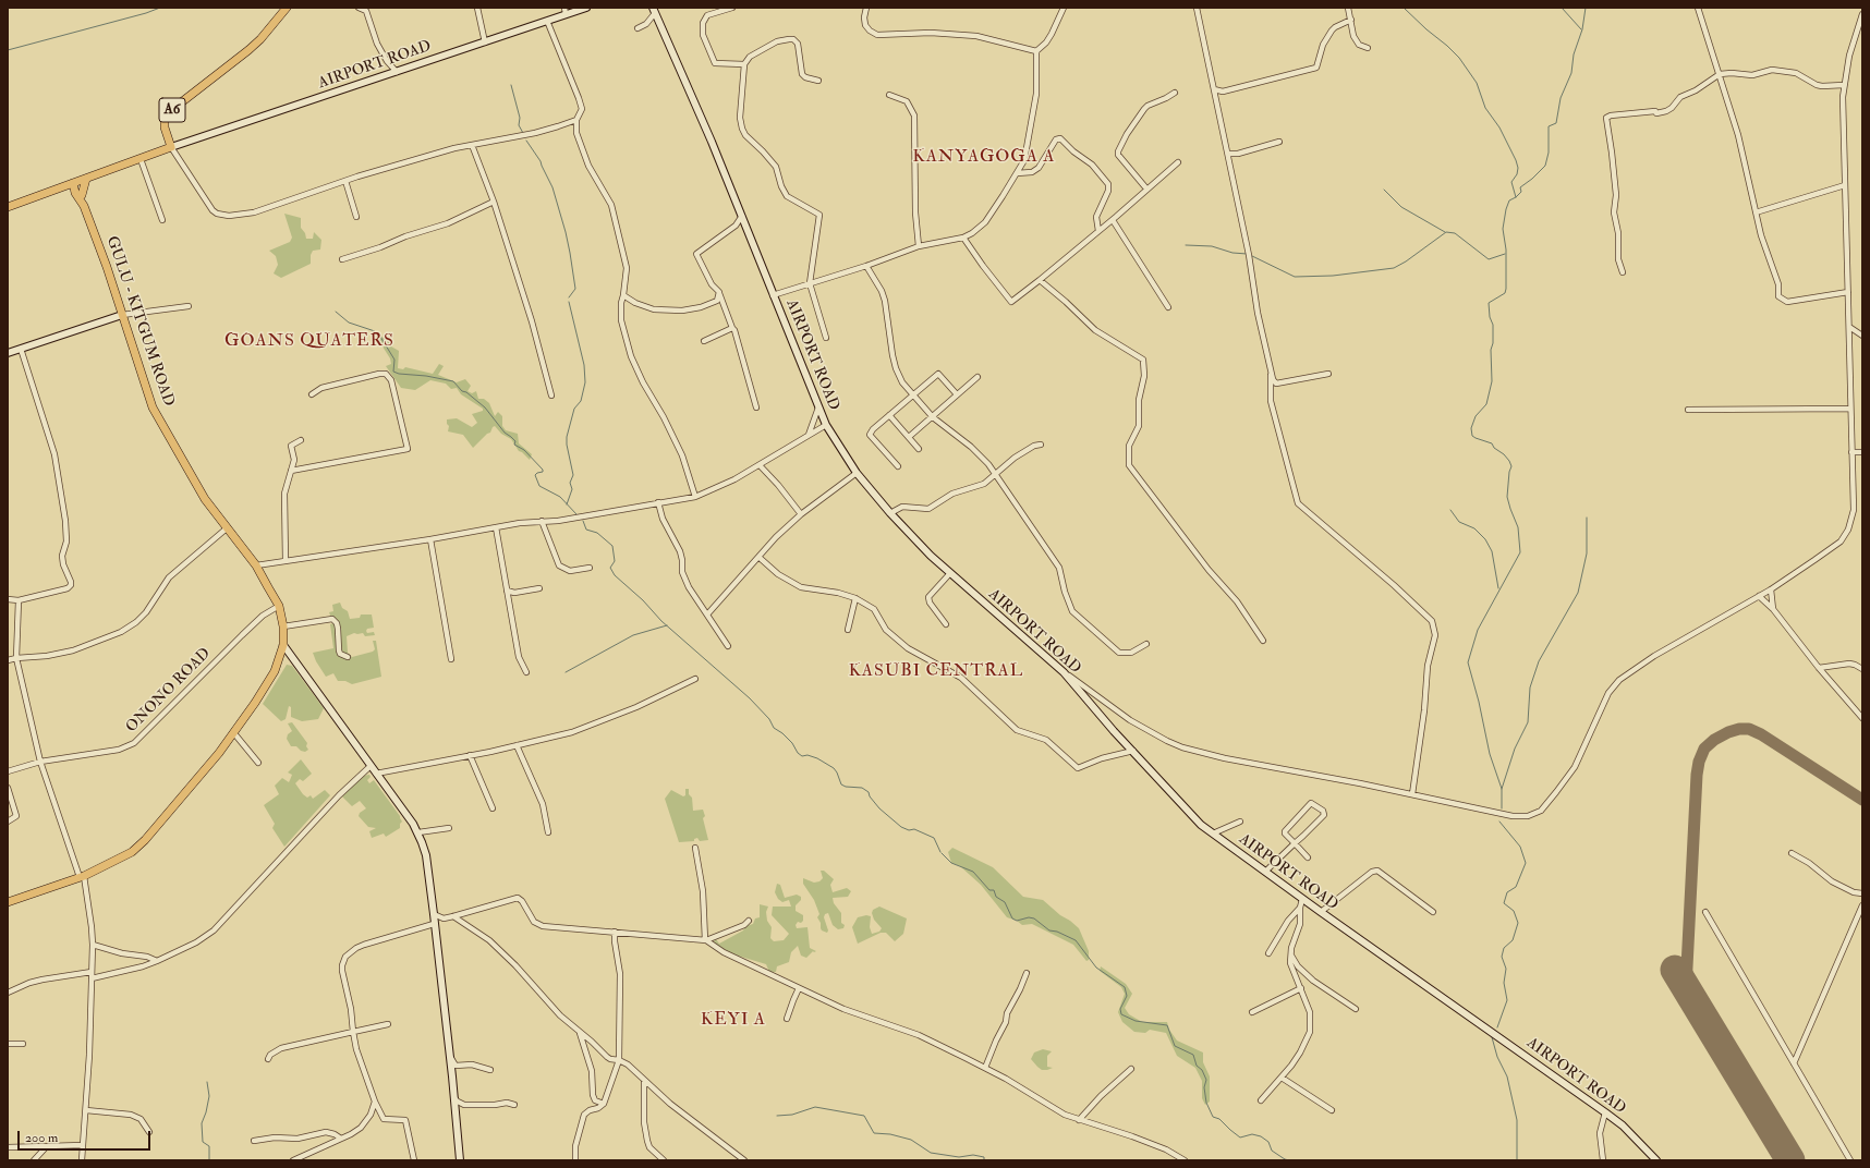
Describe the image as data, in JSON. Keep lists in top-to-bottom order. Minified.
{"streets":{"main road":["A6","GULU - KITGUM ROAD"],"street":["AIRPORT ROAD","ONONO ROAD"]},"crossings":[["AIRPORT ROAD","A6"],["GULU - KITGUM ROAD","ONONO ROAD"]],"districts":["KANYAGOGA A","GOANS QUATERS","KASUBI CENTRAL","KEYI A"],"scale_bar":"200 m"}
